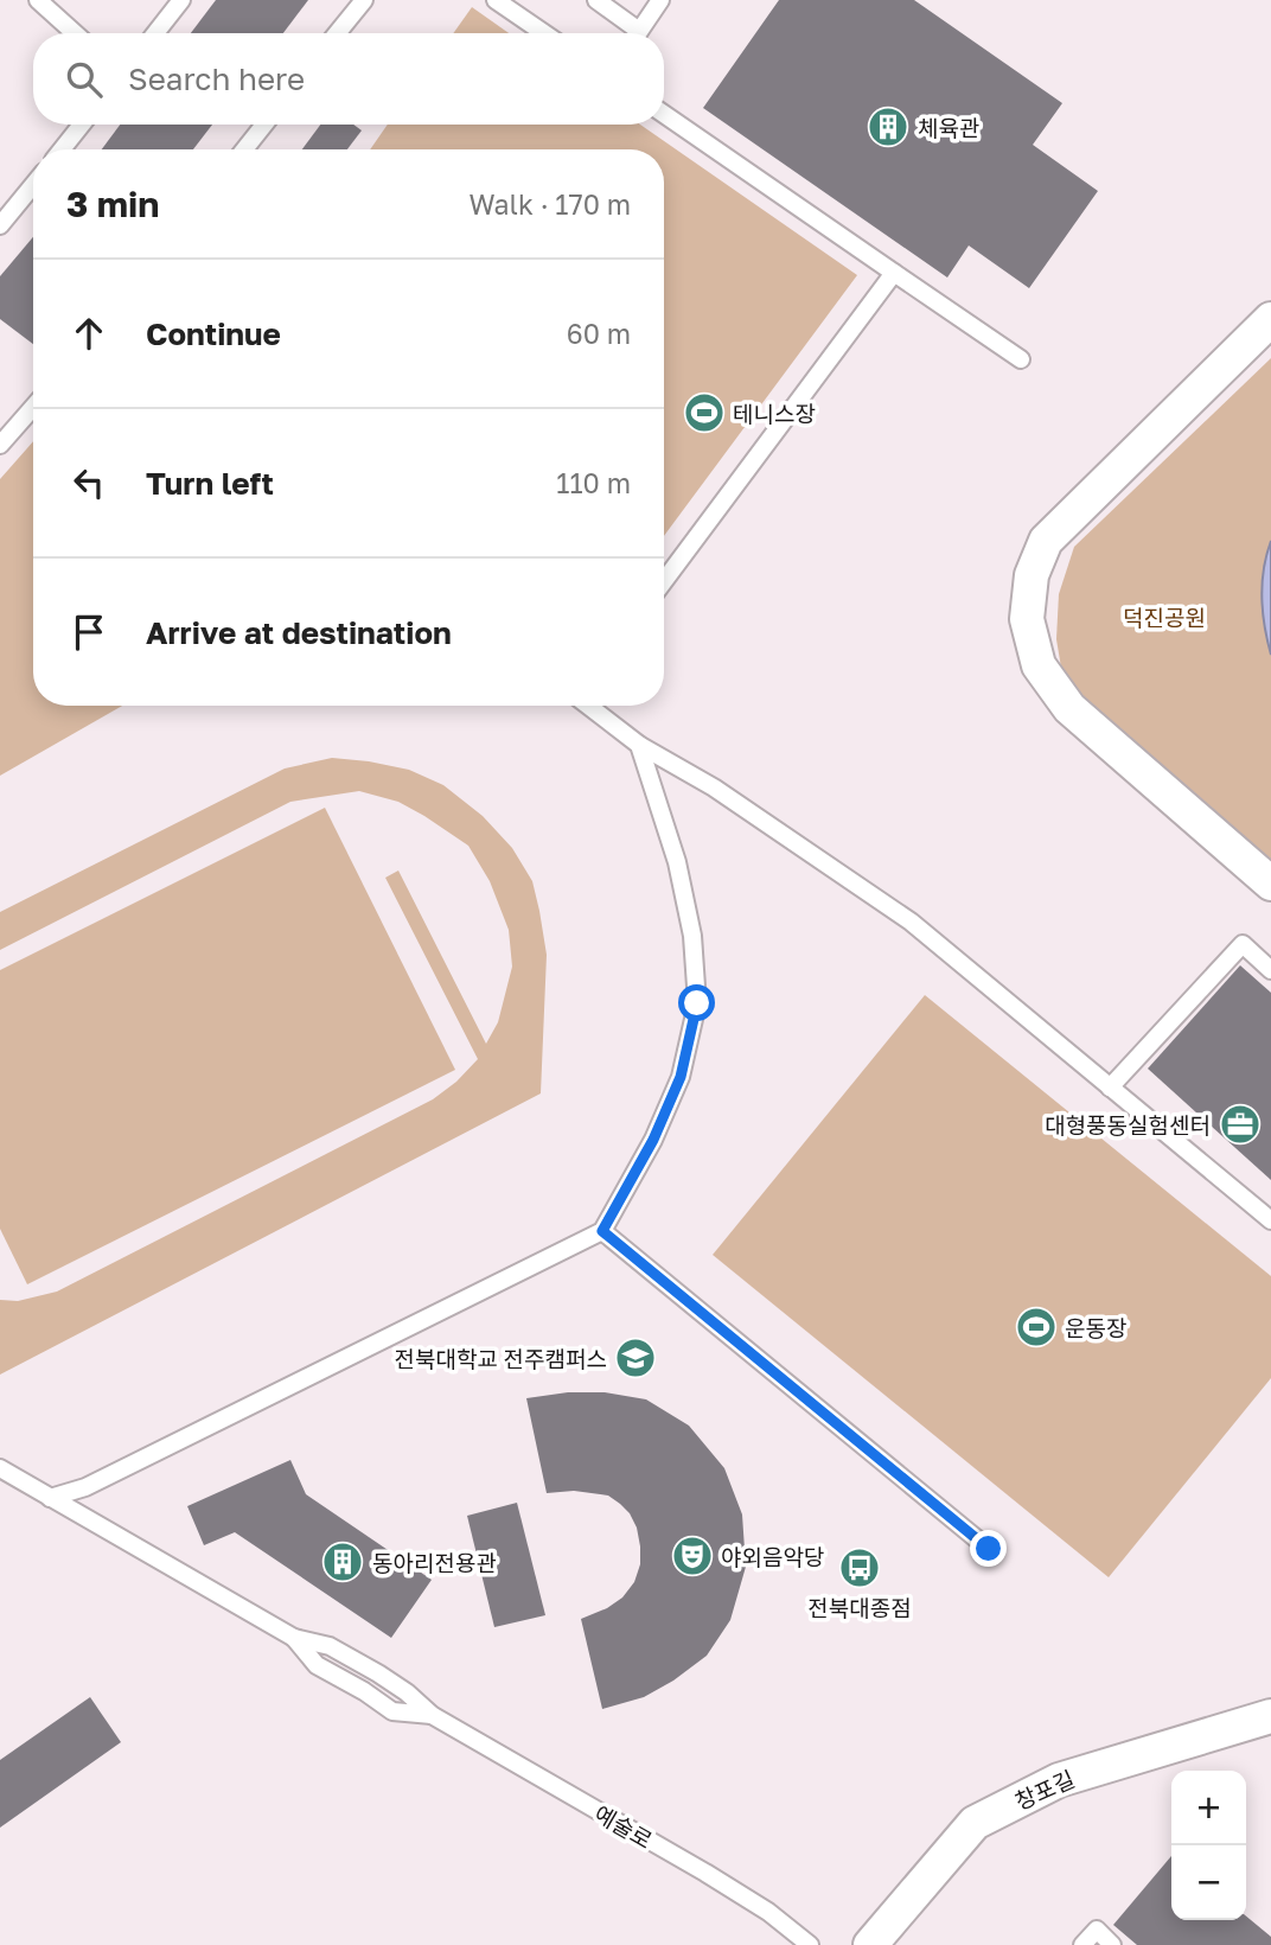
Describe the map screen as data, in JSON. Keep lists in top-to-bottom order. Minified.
{"streets":{"street":["창포길"],"lane":["예술로"]},"parks":["덕진공원"],"places":{"building":["체육관","동아리전용관"],"sports":["테니스장","운동장"],"office":["대형풍동실험센터"],"school or university":["전북대학교 전주캠퍼스"],"theatre":["야외음악당"],"bus stop":["전북대종점"]},"page":{"search":"Search here","heading":["3 min","Walk · 170 m"],"list":[["Continue","60 m"],["Turn left","110 m"],"Arrive at destination"],"map_buttons":["+","−"]}}
